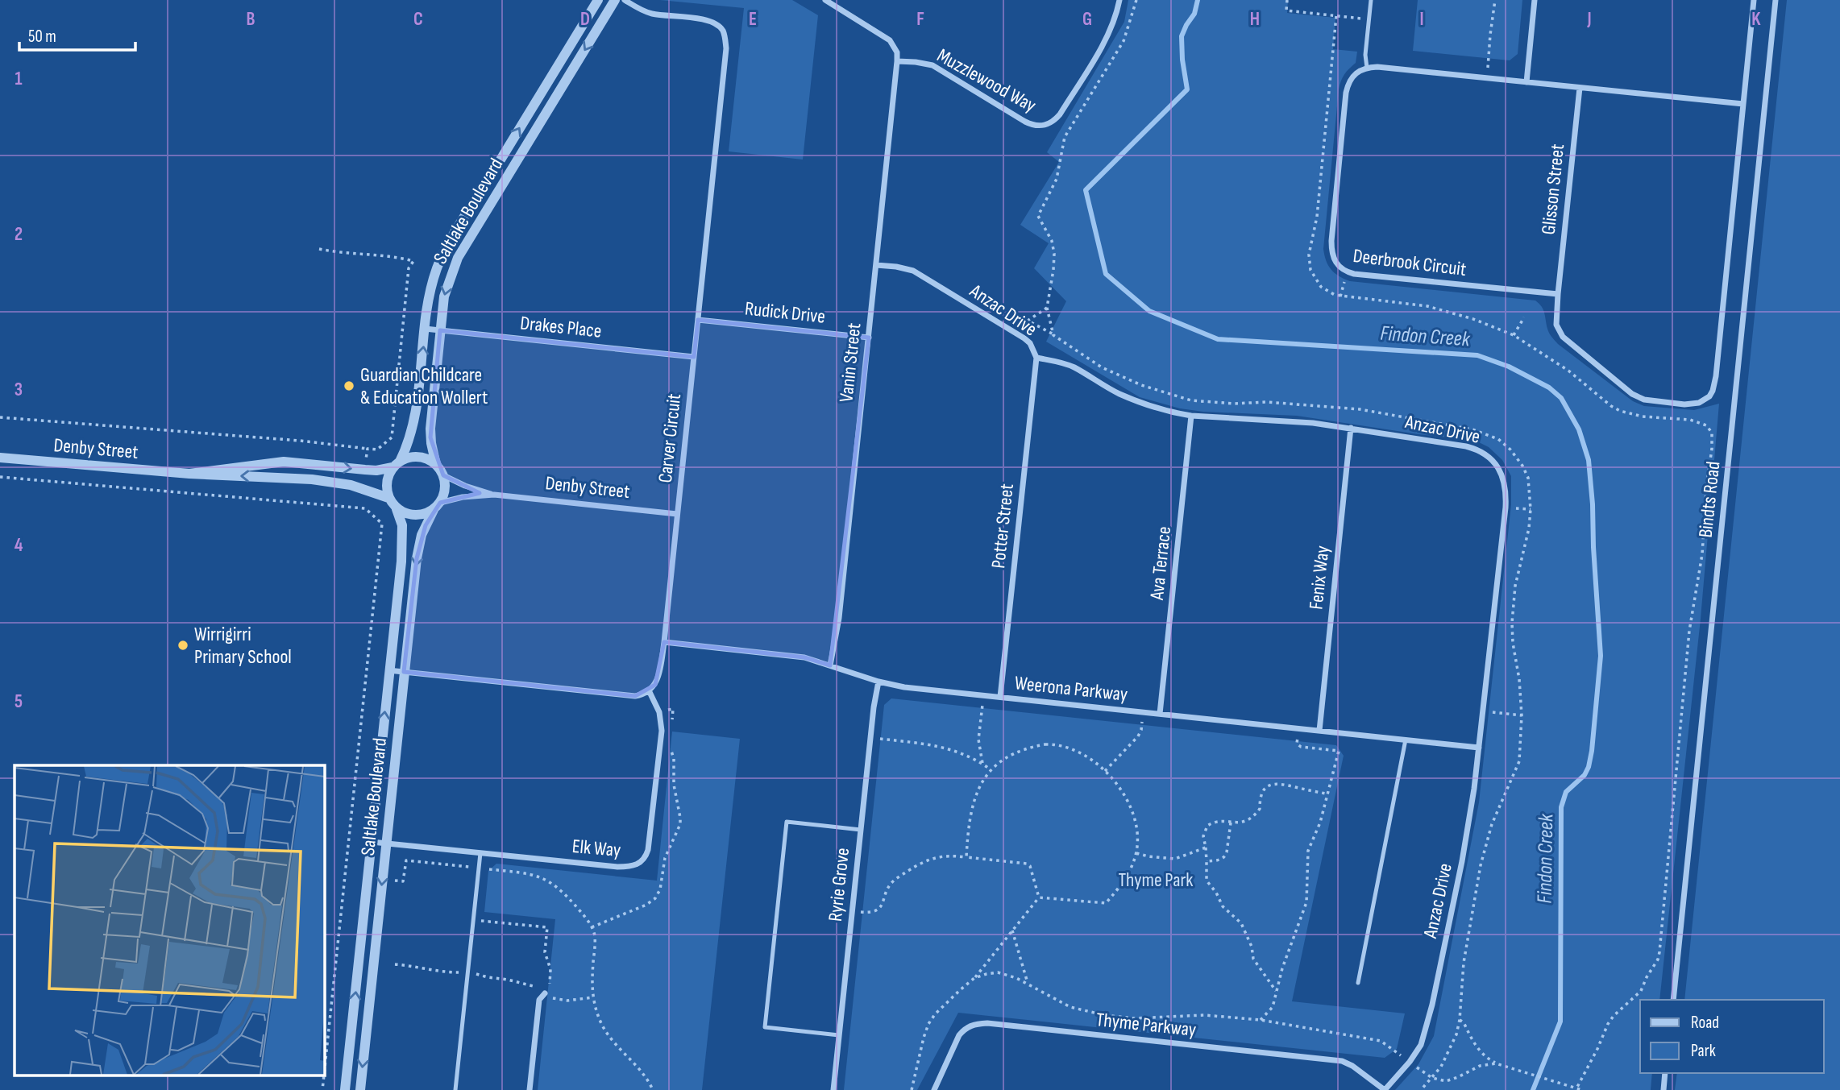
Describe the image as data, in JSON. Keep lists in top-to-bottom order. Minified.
{"streets":{"street":["Muzzlewood Way","Glisson Street","Saltlake Boulevard","Deerbrook Circuit","Anzac Drive","Rudick Drive","Drakes Place","Vanin Street","Carver Circuit","Denby Street","Bindts Road","Potter Street","Ava Terrace","Fenix Way","Weerona Parkway","Elk Way","Ryrie Grove","Thyme Parkway"]},"crossings":[["Muzzlewood Way","Vanin Street"],["Glisson Street","Deerbrook Circuit"],["Saltlake Boulevard","Drakes Place"],["Saltlake Boulevard","Denby Street"],["Saltlake Boulevard","Elk Way"],["Anzac Drive","Vanin Street"],["Anzac Drive","Potter Street"],["Anzac Drive","Ava Terrace"],["Anzac Drive","Fenix Way"],["Anzac Drive","Weerona Parkway"],["Anzac Drive","Thyme Parkway"],["Rudick Drive","Vanin Street"],["Rudick Drive","Carver Circuit"],["Drakes Place","Carver Circuit"],["Vanin Street","Weerona Parkway"],["Carver Circuit","Denby Street"],["Carver Circuit","Weerona Parkway"],["Carver Circuit","Elk Way"],["Potter Street","Weerona Parkway"],["Ava Terrace","Weerona Parkway"],["Fenix Way","Weerona Parkway"],["Weerona Parkway","Ryrie Grove"]],"water":["Findon Creek"],"parks":["Thyme Park"],"places":["Guardian Childcare & Education Wollert","Wirrigirri Primary School"],"legend":["Road","Park"],"scale_bar":"50 m","grid":{"columns":["B","C","D","E","F","G","H","I","J","K"],"rows":["1","2","3","4","5"]}}
